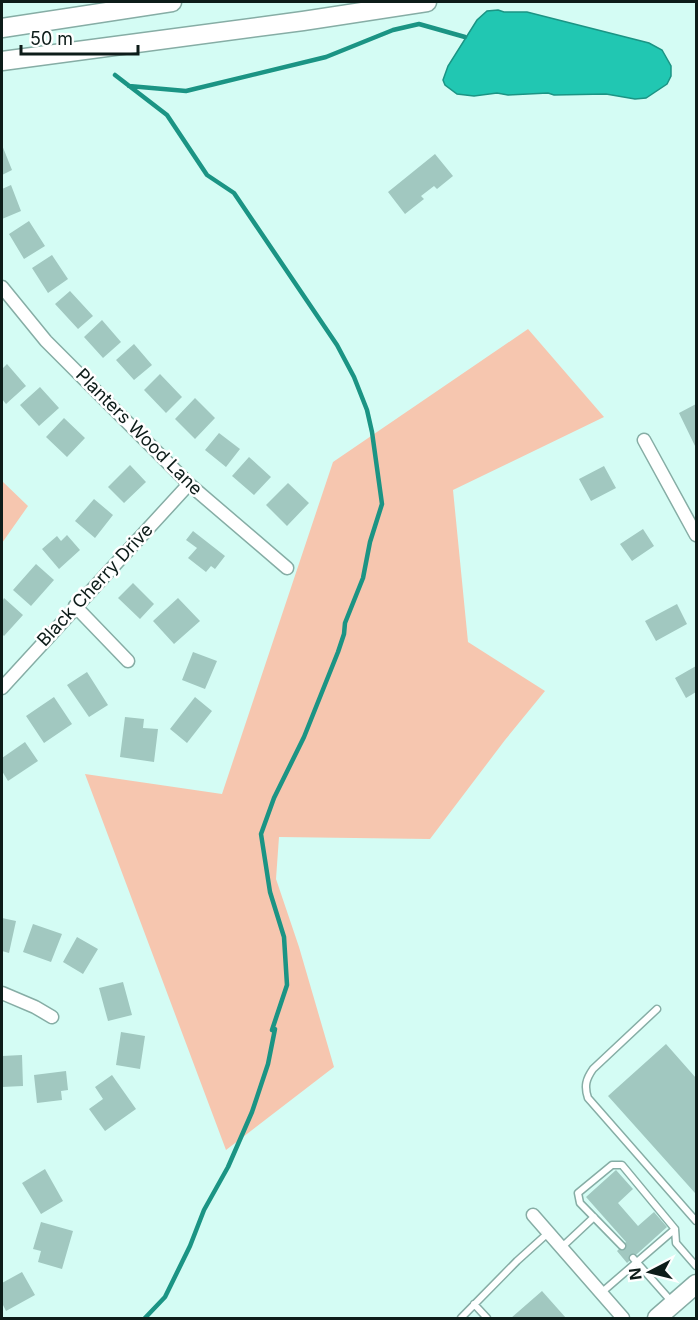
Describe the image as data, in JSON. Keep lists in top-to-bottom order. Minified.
{"streets":{"street":["Planters Wood Lane","Black Cherry Drive"]},"crossings":[["Planters Wood Lane","Black Cherry Drive"]],"scale_bar":"50 m","north":"left"}
